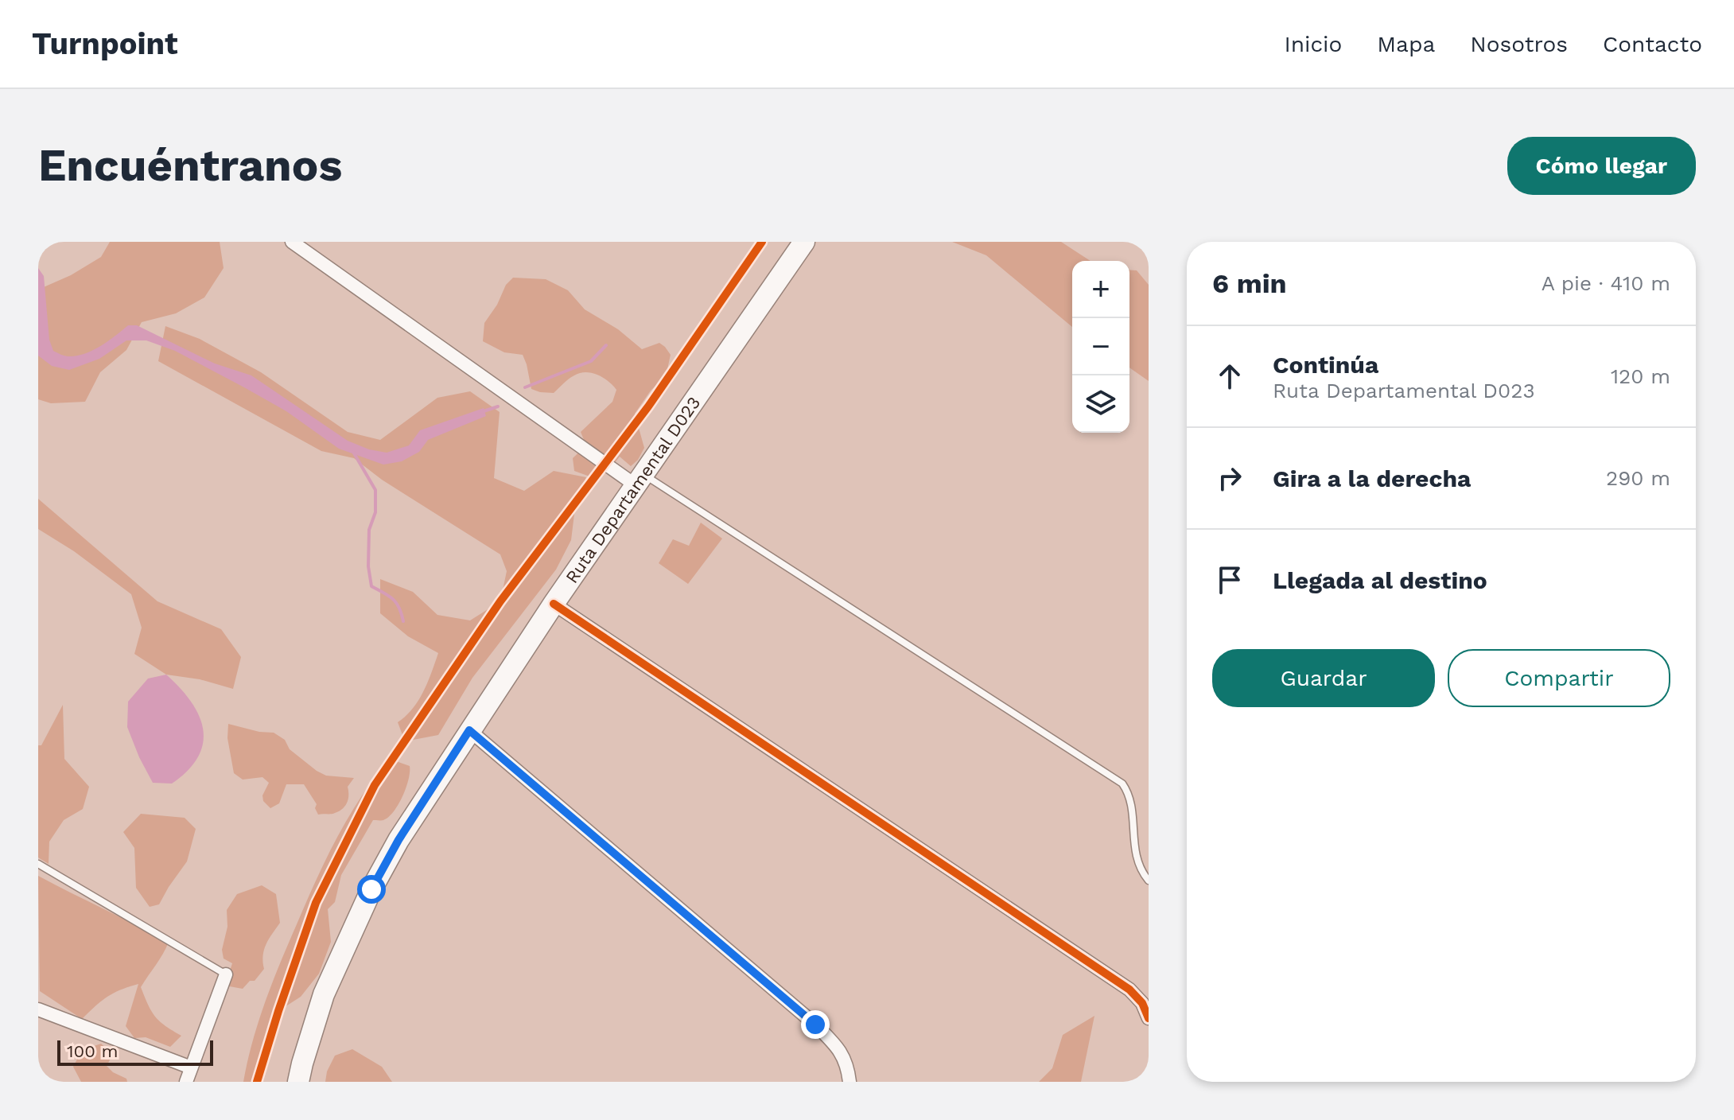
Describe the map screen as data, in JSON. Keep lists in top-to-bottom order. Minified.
{"streets":{"main road":["Ruta Departamental D023"]},"scale_bar":"100 m","page":{"header":"Turnpoint","nav":["Inicio","Mapa","Nosotros","Contacto"],"buttons":["Cómo llegar",["Guardar","Compartir"]],"title":"Encuéntranos","heading":["6 min","A pie · 410 m"],"map_buttons":["+","−"],"list":[["Continúa","Ruta Departamental D023","120 m"],["Gira a la derecha","290 m"],"Llegada al destino"],"scale":"100 m"}}
